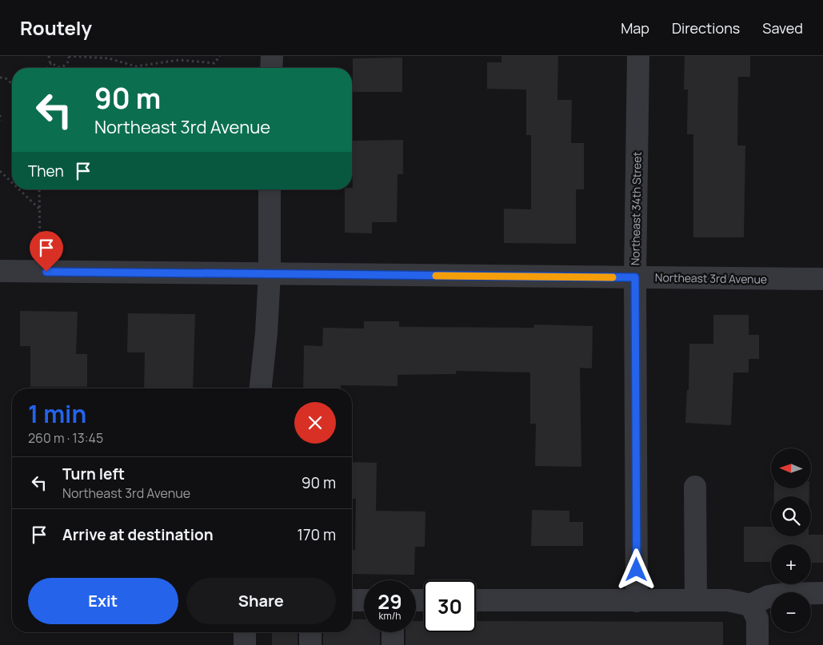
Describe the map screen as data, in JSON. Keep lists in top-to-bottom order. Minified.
{"streets":{"street":["Northeast 34th Street","Northeast 3rd Avenue"]},"crossings":[["Northeast 34th Street","Northeast 3rd Avenue"]],"north":"left","page":{"header":"Routely","nav":["Map","Directions","Saved"],"turn":["90 m","Northeast 3rd Avenue"],"then":"Then","heading":["1 min","260 m · 13:45"],"map_buttons":["+","−"],"list":[{"name":"Turn left","note":"Northeast 3rd Avenue","value":"90 m"},{"name":"Arrive at destination","value":"170 m"}],"buttons":["Exit","Share"],"speed":"29 km/h","limit":"30"}}
